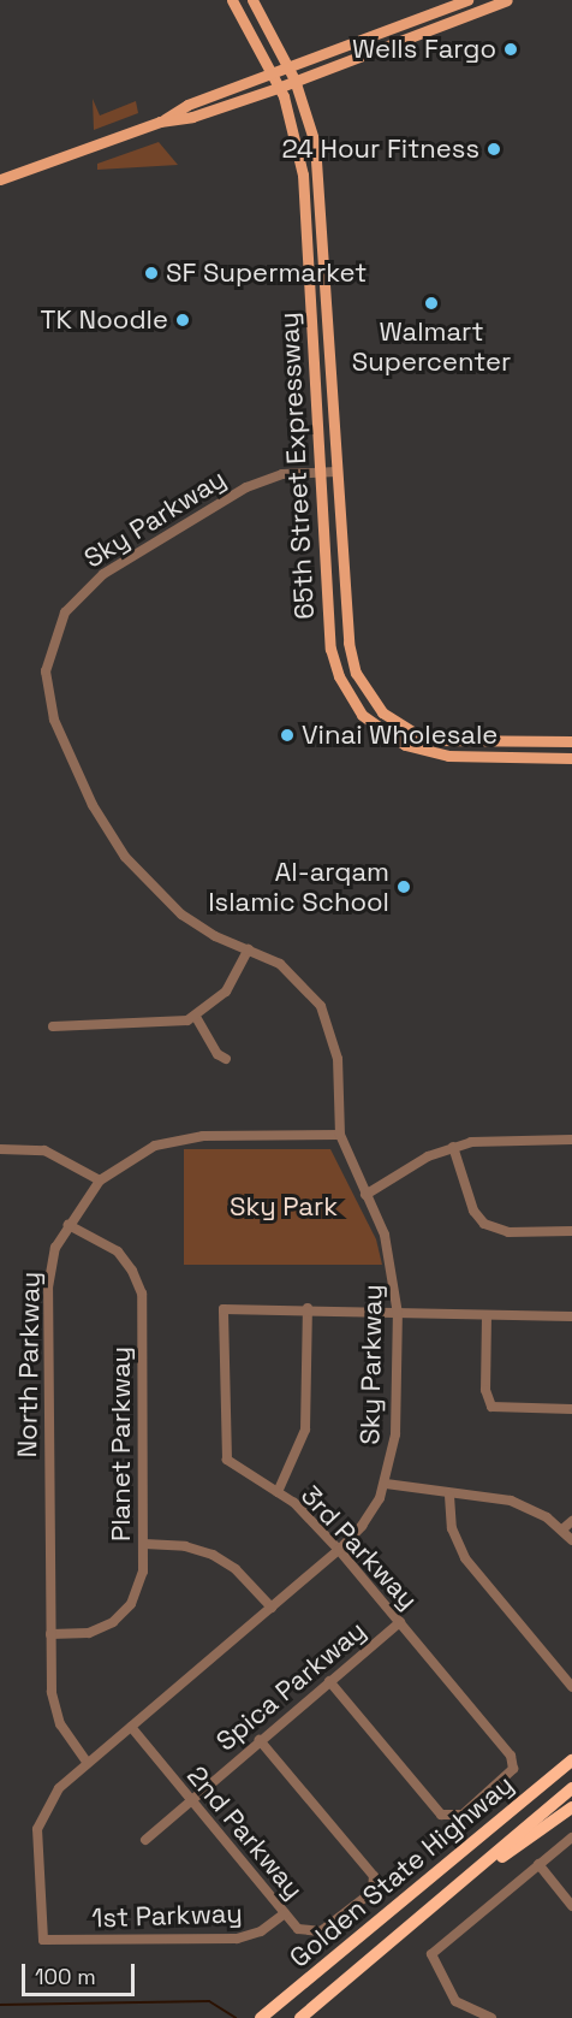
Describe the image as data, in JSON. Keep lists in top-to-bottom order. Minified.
{"streets":{"highway":["Golden State Highway"],"main road":["65th Street Expressway"],"street":["Sky Parkway","North Parkway","Planet Parkway","3rd Parkway","Spica Parkway","2nd Parkway","1st Parkway"]},"crossings":[["65th Street Expressway","Sky Parkway"],["Sky Parkway","North Parkway"],["Sky Parkway","3rd Parkway"],["Sky Parkway","2nd Parkway"],["Sky Parkway","1st Parkway"],["North Parkway","Planet Parkway"],["3rd Parkway","Spica Parkway"],["Spica Parkway","2nd Parkway"],["2nd Parkway","1st Parkway"]],"parks":["Sky Park"],"places":["Wells Fargo","24 Hour Fitness","SF Supermarket","Walmart Supercenter","TK Noodle","Vinai Wholesale","Al-arqam Islamic School"],"scale_bar":"100 m"}
